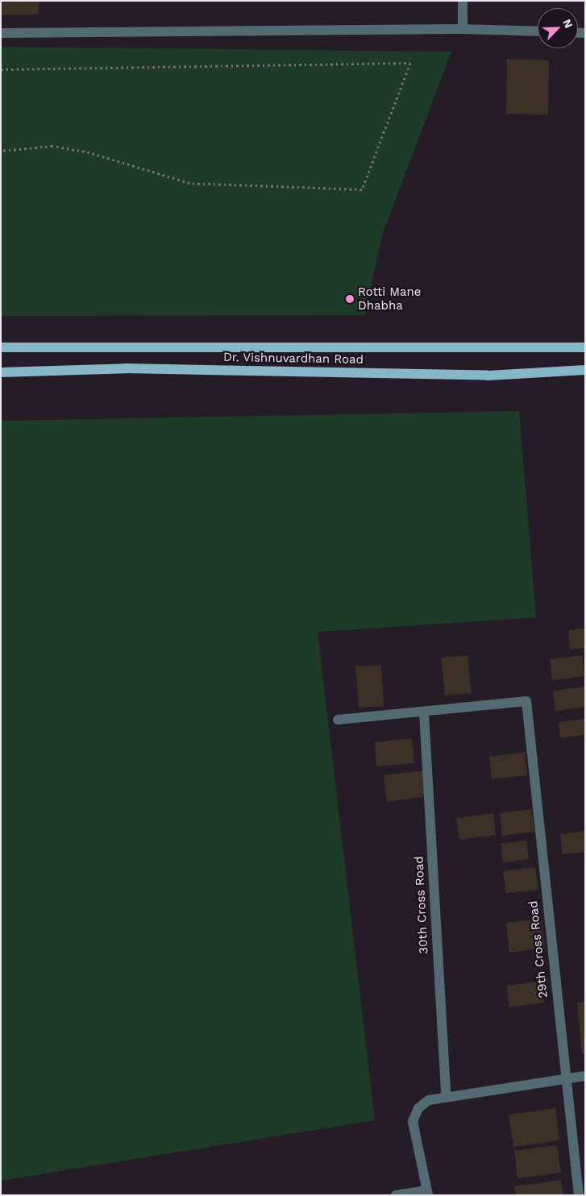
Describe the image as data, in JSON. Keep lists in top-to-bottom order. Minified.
{"streets":{"main road":["Dr. Vishnuvardhan Road"],"street":["30th Cross Road","29th Cross Road"]},"crossings":[["30th Cross Road","29th Cross Road"]],"places":["Rotti Mane Dhabha"],"north":"top right"}
